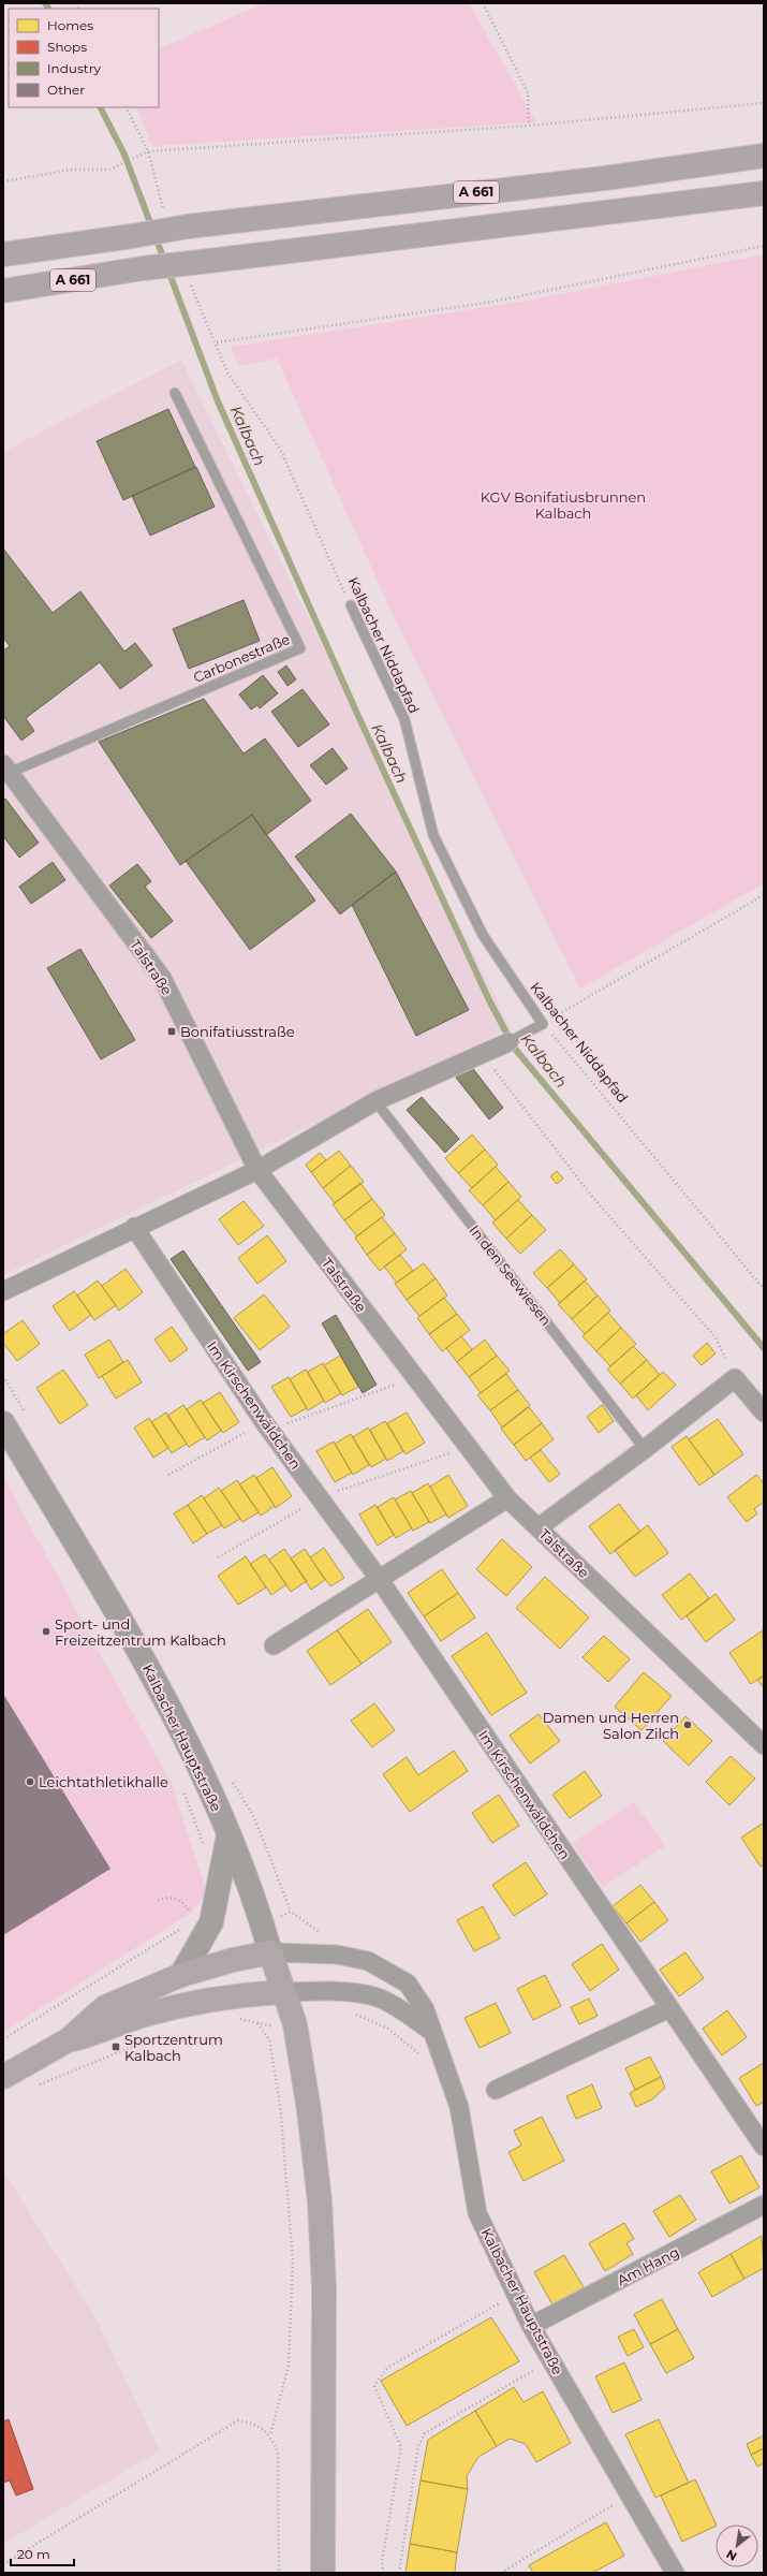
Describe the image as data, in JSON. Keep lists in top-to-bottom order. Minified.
{"streets":{"highway":["A 661"],"main road":["Kalbacher Hauptstraße"],"street":["Talstraße","Im Kirschenwäldchen","Am Hang"],"lane":["Kalbacher Niddapfad","Carbonestraße","In den Seewiesen"]},"crossings":[["Carbonestraße","Talstraße"],["Kalbacher Hauptstraße","Am Hang"]],"water":["Kalbach"],"parks":["KGV Bonifatiusbrunnen Kalbach"],"places":{"transit":["Bonifatiusstraße","Sportzentrum Kalbach"],"other":["Sport- und Freizeitzentrum Kalbach","Damen und Herren Salon Zilch","Leichtathletikhalle"]},"legend":["Homes","Shops","Industry","Other"],"scale_bar":"20 m","north":"bottom left"}
